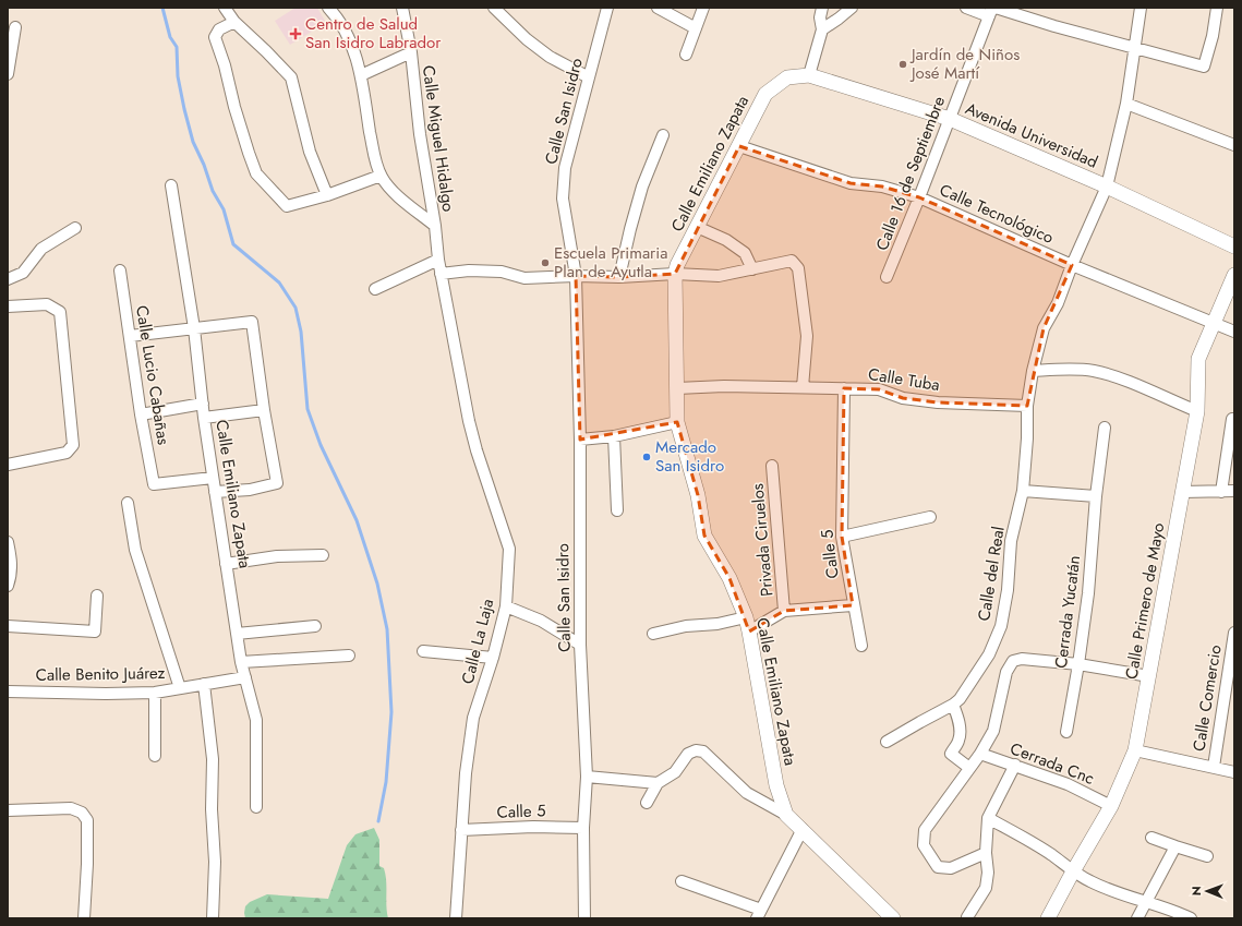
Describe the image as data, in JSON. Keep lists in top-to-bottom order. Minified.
{"streets":{"street":["Calle San Isidro","Avenida Universidad","Calle Miguel Hidalgo","Calle Emiliano Zapata","Calle 16 de Septiembre","Calle Tecnológico","Calle Lucio Cabañas","Calle Tuba","Privada Ciruelos","Calle 5","Calle del Real","Calle Primero de Mayo","Cerrada Yucatán","Calle La Laja","Calle Benito Juárez","Calle Comercio","Cerrada Cnc"]},"crossings":[["Calle San Isidro","Calle 5"],["Avenida Universidad","Calle Emiliano Zapata"],["Avenida Universidad","Calle 16 de Septiembre"],["Avenida Universidad","Calle del Real"],["Calle Miguel Hidalgo","Calle La Laja"],["Calle Emiliano Zapata","Calle Tecnológico"],["Calle Emiliano Zapata","Calle Lucio Cabañas"],["Calle Emiliano Zapata","Calle Tuba"],["Calle Emiliano Zapata","Calle Benito Juárez"],["Calle 16 de Septiembre","Calle Tecnológico"],["Calle Tecnológico","Calle del Real"],["Calle Tecnológico","Calle Primero de Mayo"],["Calle Tuba","Calle 5"],["Calle Tuba","Calle del Real"],["Calle 5","Calle La Laja"],["Calle Primero de Mayo","Cerrada Cnc"]],"places":{"health":["Centro de Salud San Isidro Labrador"],"other":["Jardín de Niños José Martí","Escuela Primaria Plan de Ayutla","Mercado San Isidro"]},"north":"left"}
